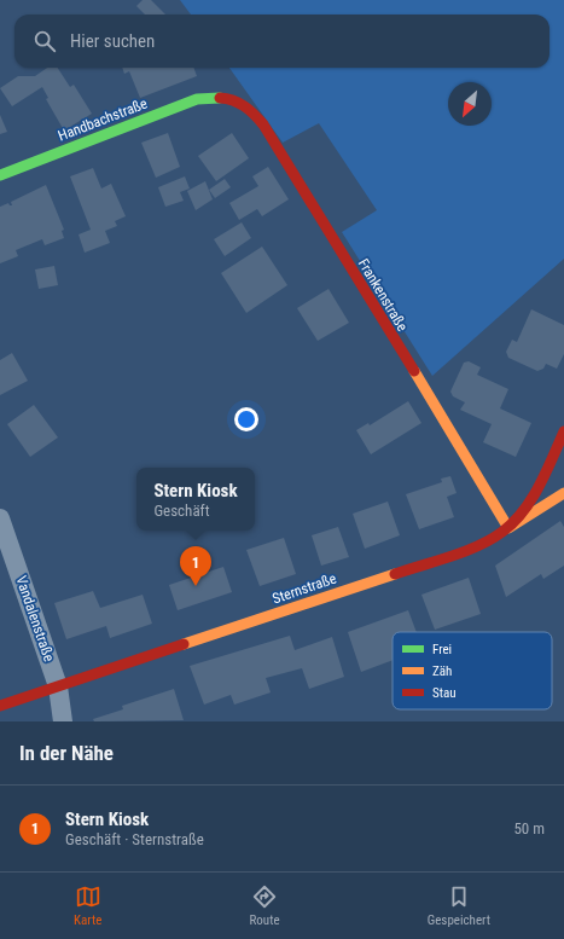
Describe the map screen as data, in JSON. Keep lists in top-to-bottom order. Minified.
{"streets":{"street":["Handbachstraße","Frankenstraße","Sternstraße","Vandalenstraße"]},"crossings":[["Handbachstraße","Frankenstraße"],["Frankenstraße","Sternstraße"],["Sternstraße","Vandalenstraße"]],"legend":["Frei","Zäh","Stau"],"north":"bottom left","page":{"search":"Hier suchen","popup":["Stern Kiosk","Geschäft"],"pins":"1","heading":"In der Nähe","list":[{"mark":"1","name":"Stern Kiosk","note":"Geschäft · Sternstraße","value":"50 m"}],"nav":["Karte","Route","Gespeichert"]}}
